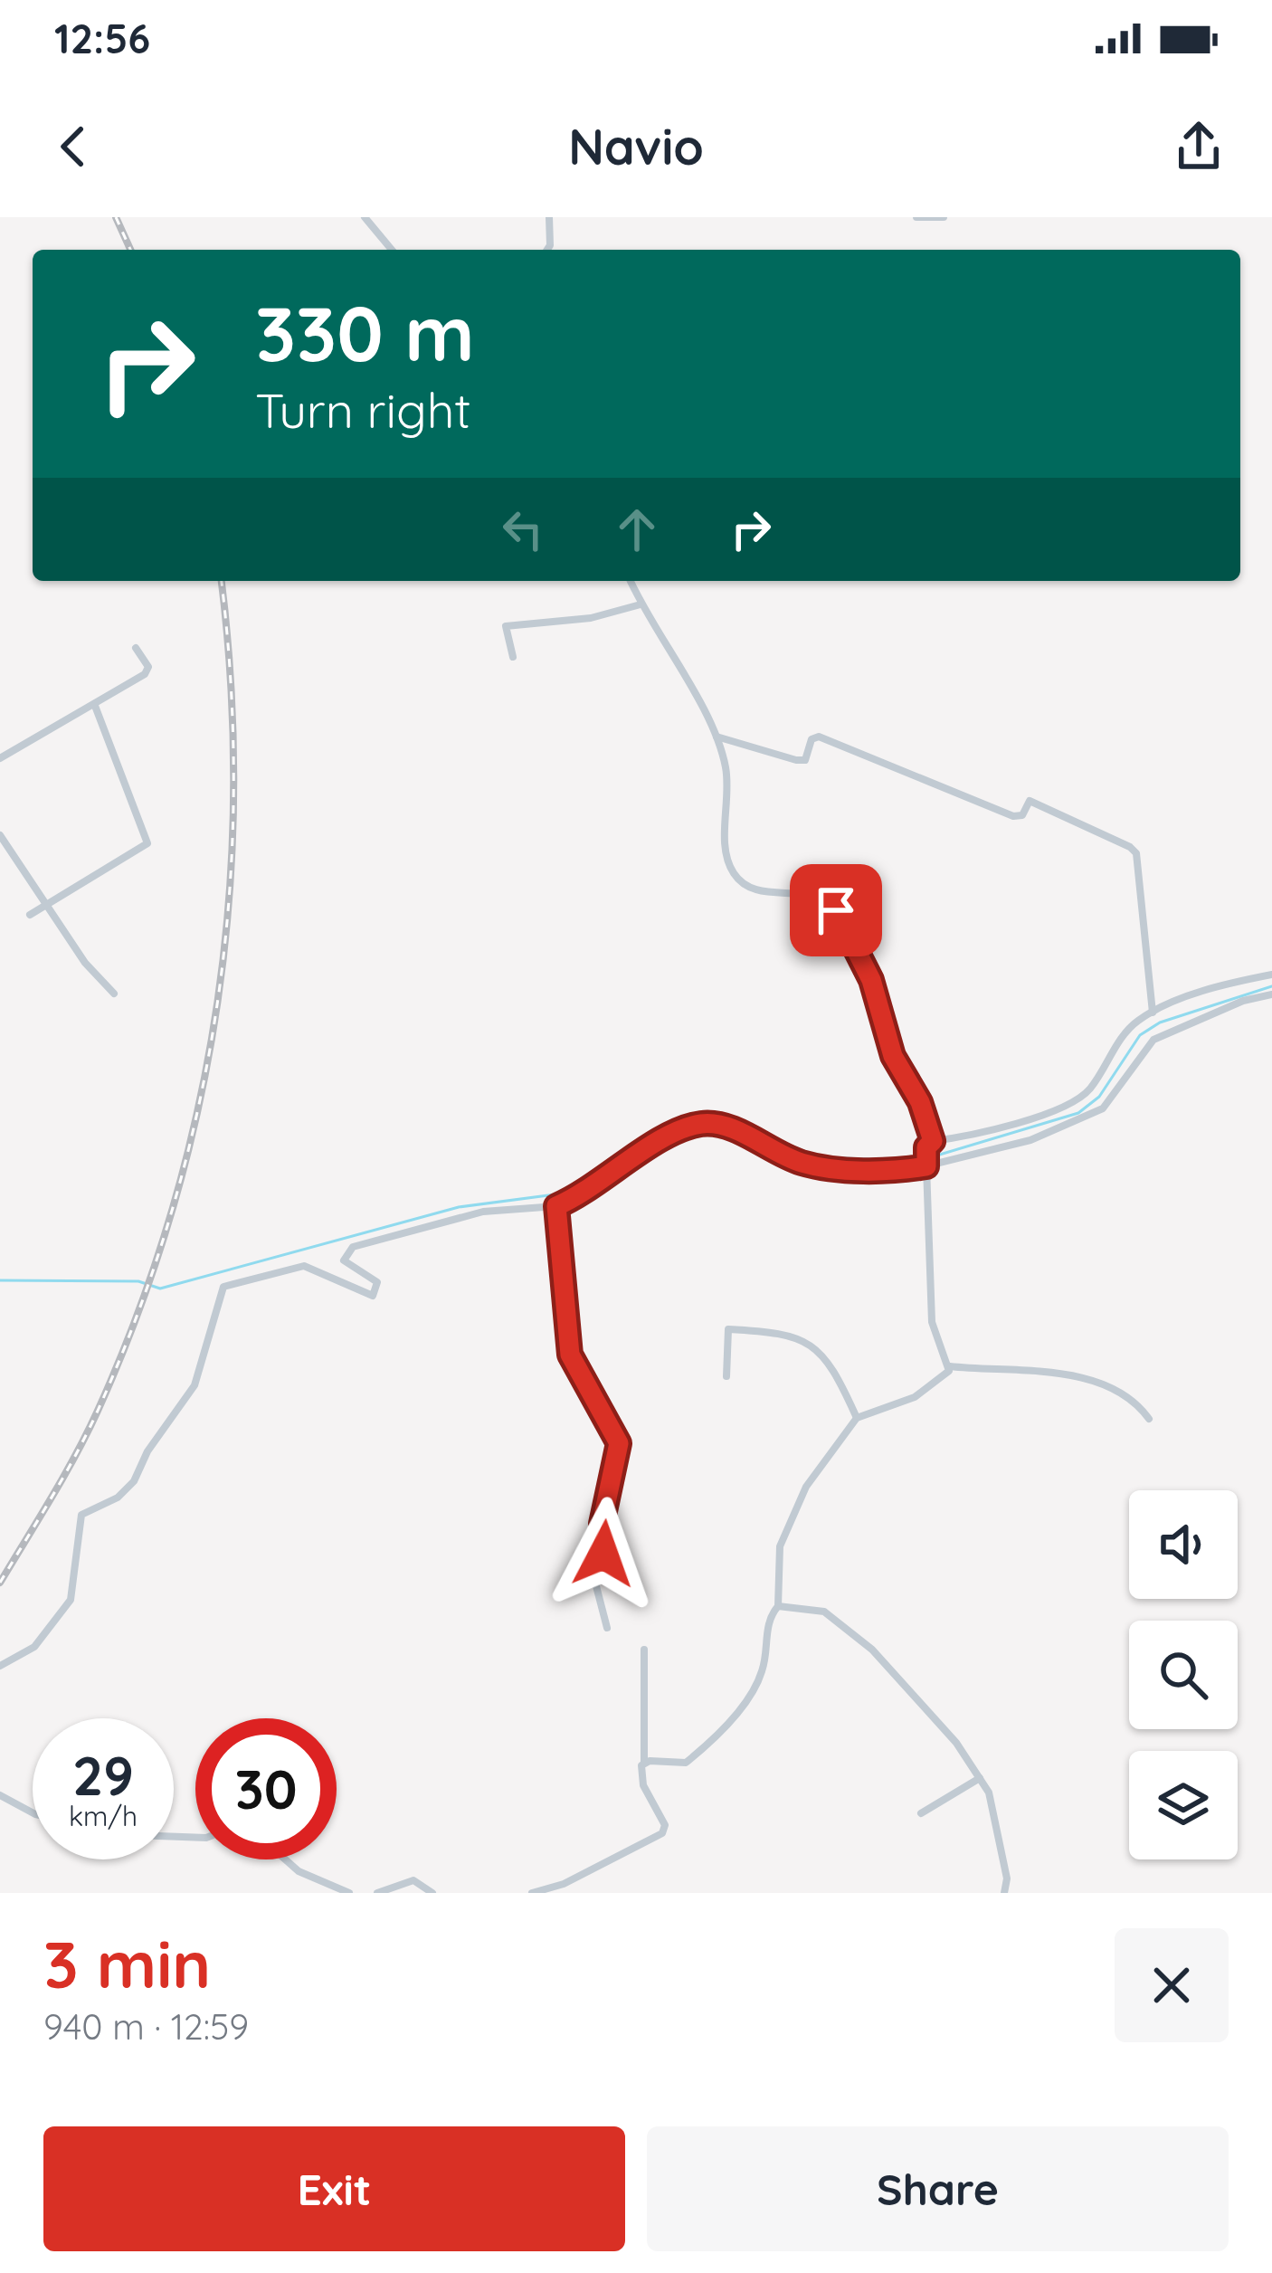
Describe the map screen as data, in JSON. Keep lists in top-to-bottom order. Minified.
{"page":{"status":"12:56","header":"Navio","turn":["330 m","Turn right"],"speed":"29 km/h","limit":"30","heading":["3 min","940 m · 12:59"],"buttons":["Exit","Share"]}}
